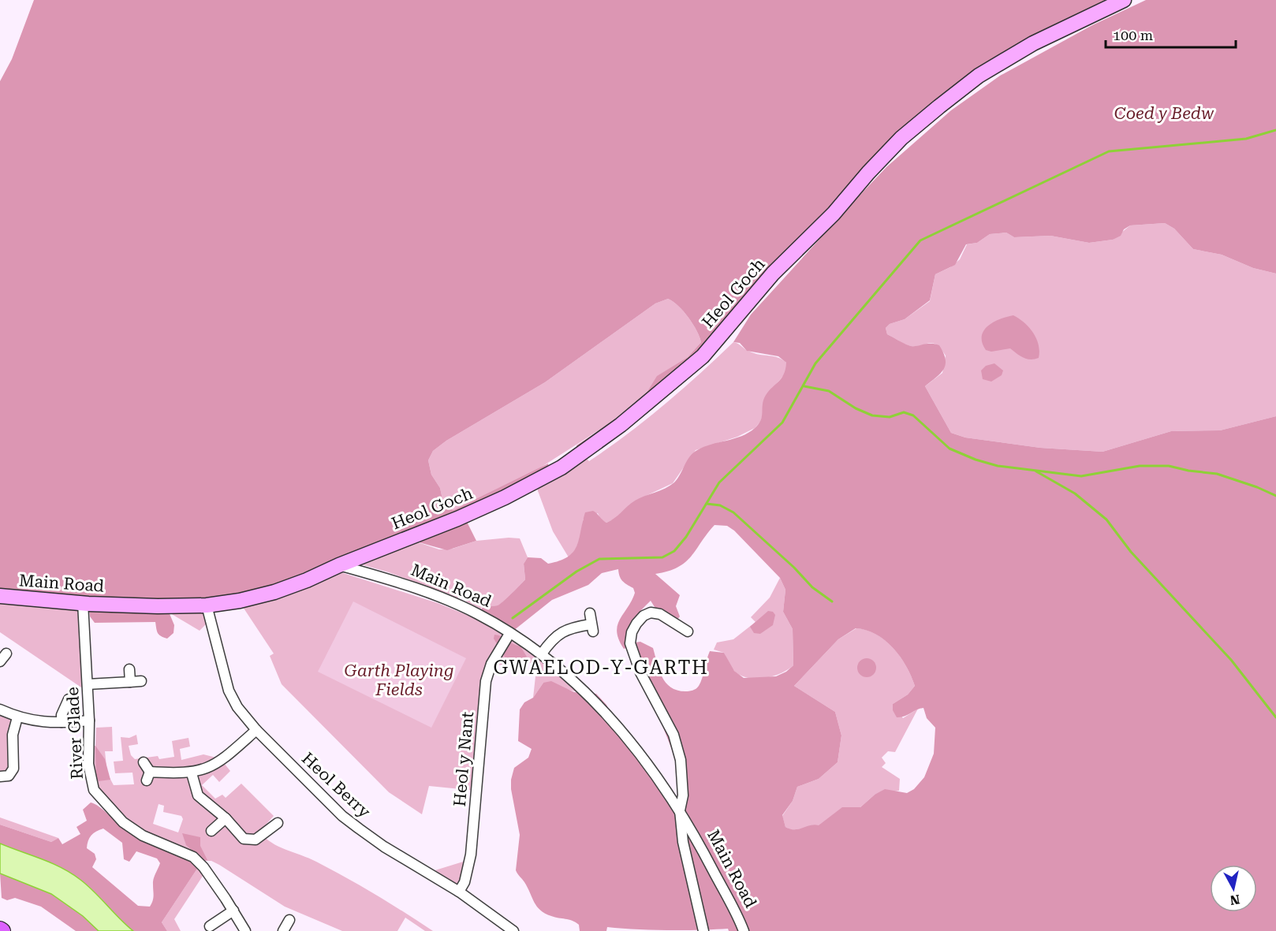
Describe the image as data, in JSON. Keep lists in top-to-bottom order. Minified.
{"streets":{"street":["Heol Goch","Main Road","River Glade","Heol y Nant","Heol Berry"]},"crossings":[["Heol Goch","Main Road"],["Main Road","River Glade"],["Main Road","Heol y Nant"],["Main Road","Heol Berry"],["Heol y Nant","Heol Berry"]],"districts":["GWAELOD-Y-GARTH"],"parks":["Coed y Bedw","Garth Playing Fields"],"scale_bar":"100 m","north":"bottom"}
